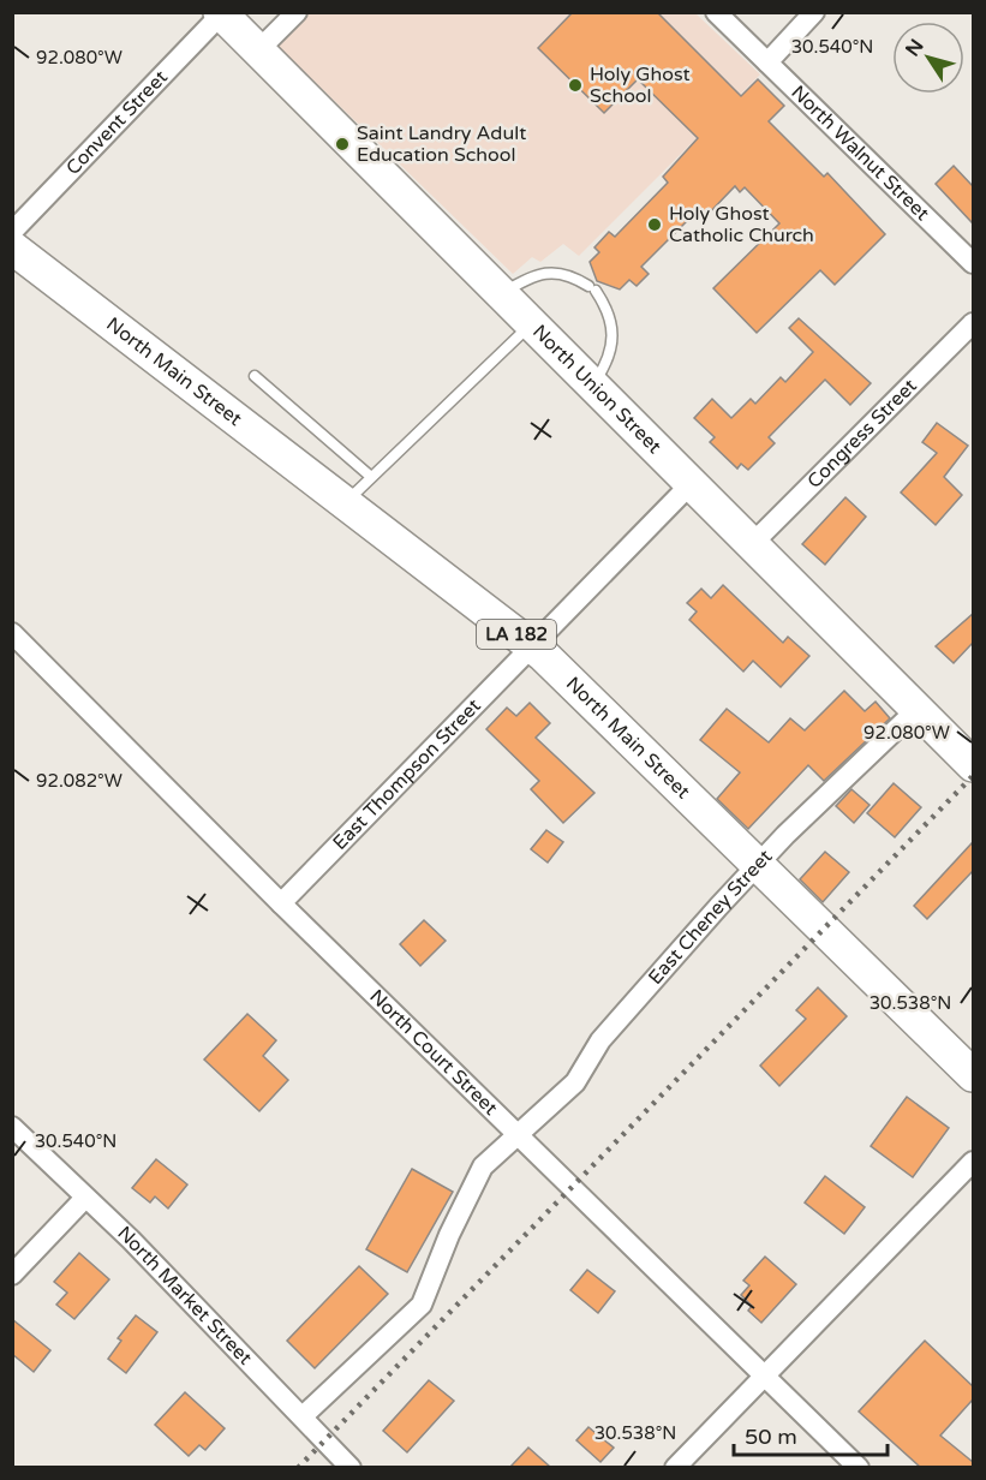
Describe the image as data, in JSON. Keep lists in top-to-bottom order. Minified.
{"streets":{"main road":["North Main Street","North Union Street","LA 182"],"street":["Convent Street","North Walnut Street","Congress Street","East Thompson Street","East Cheney Street","North Court Street","North Market Street"]},"crossings":[["Convent Street","North Union Street"],["North Main Street","East Thompson Street"],["North Main Street","East Cheney Street"],["North Union Street","Congress Street"],["North Union Street","East Thompson Street"],["North Union Street","East Cheney Street"],["East Thompson Street","North Court Street"],["East Cheney Street","North Court Street"],["East Cheney Street","North Market Street"]],"places":["Holy Ghost School","Saint Landry Adult Education School","Holy Ghost Catholic Church"],"scale_bar":"50 m","north":"top left","coordinates":["30.540°N","92.080°W","92.082°W","30.538°N"]}
